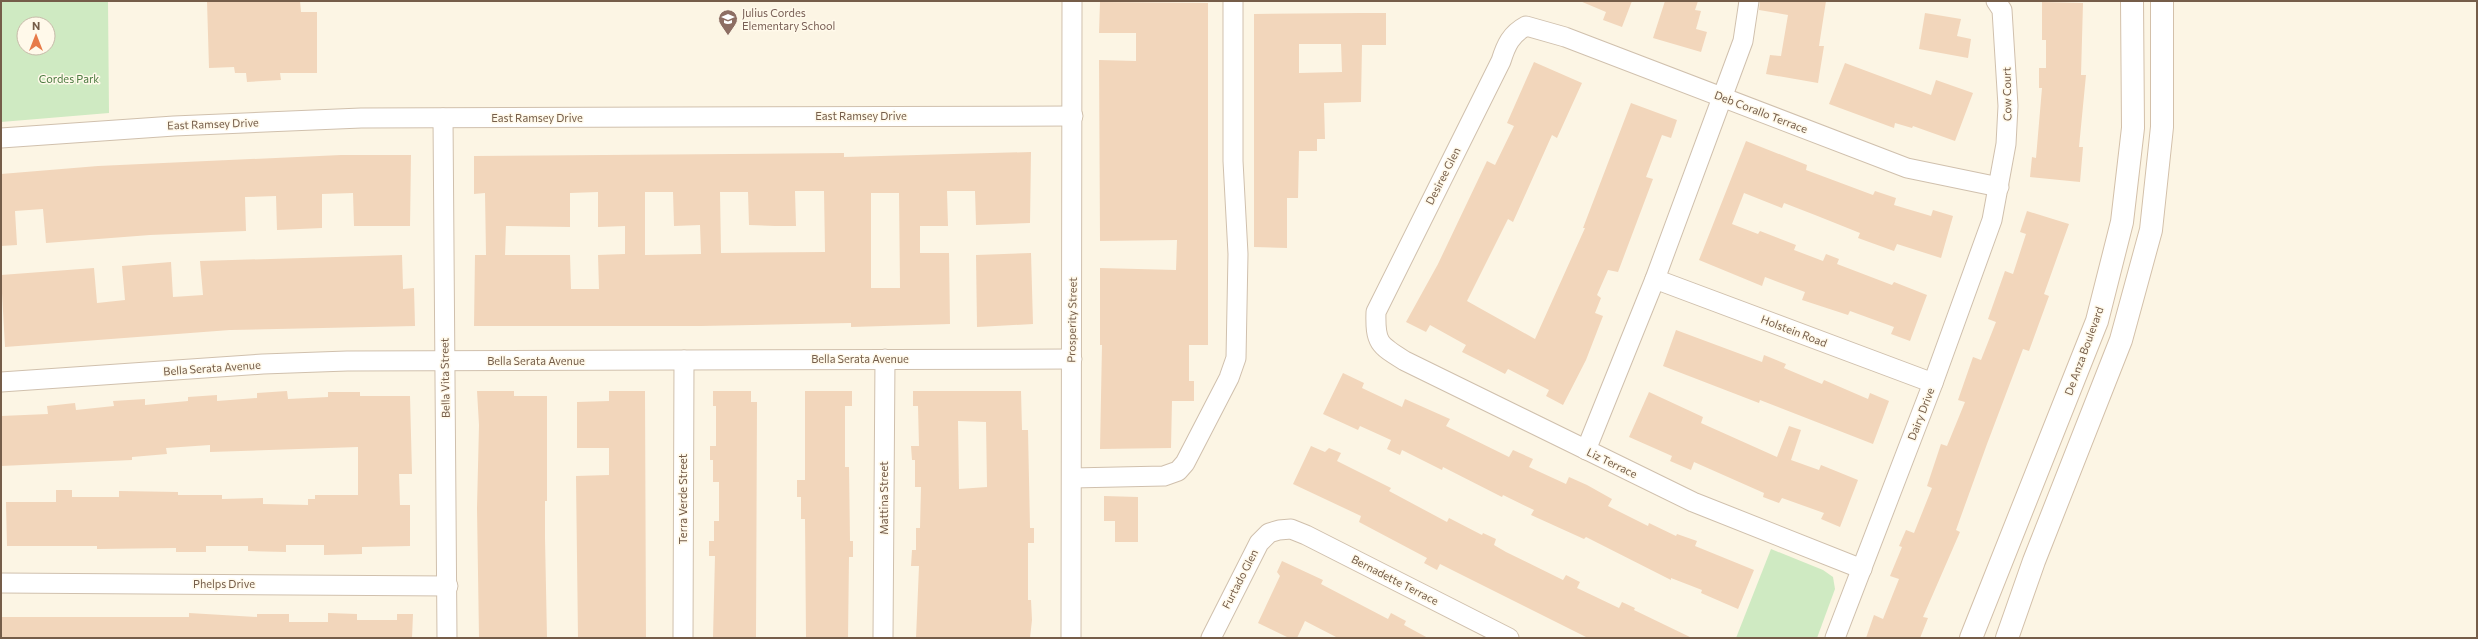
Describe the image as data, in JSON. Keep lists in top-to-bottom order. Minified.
{"streets":{"street":["Cow Court","Deb Corallo Terrace","East Ramsey Drive","Desiree Glen","Prosperity Street","Holstein Road","De Anza Boulevard","Bella Serata Avenue","Bella Vita Street","Dairy Drive","Liz Terrace","Mattina Street","Terra Verde Street","Furtado Glen","Bernadette Terrace","Phelps Drive"]},"crossings":[["Cow Court","Deb Corallo Terrace"],["Cow Court","Dairy Drive"],["Deb Corallo Terrace","Desiree Glen"],["Deb Corallo Terrace","Dairy Drive"],["East Ramsey Drive","Prosperity Street"],["East Ramsey Drive","Bella Vita Street"],["Desiree Glen","Liz Terrace"],["Prosperity Street","Bella Serata Avenue"],["Holstein Road","Dairy Drive"],["Bella Serata Avenue","Bella Vita Street"],["Bella Serata Avenue","Mattina Street"],["Bella Serata Avenue","Terra Verde Street"],["Bella Vita Street","Phelps Drive"],["Dairy Drive","Liz Terrace"],["Furtado Glen","Bernadette Terrace"]],"parks":["Cordes Park"],"places":{"school or university":["Julius Cordes Elementary School"]},"north":"top"}
